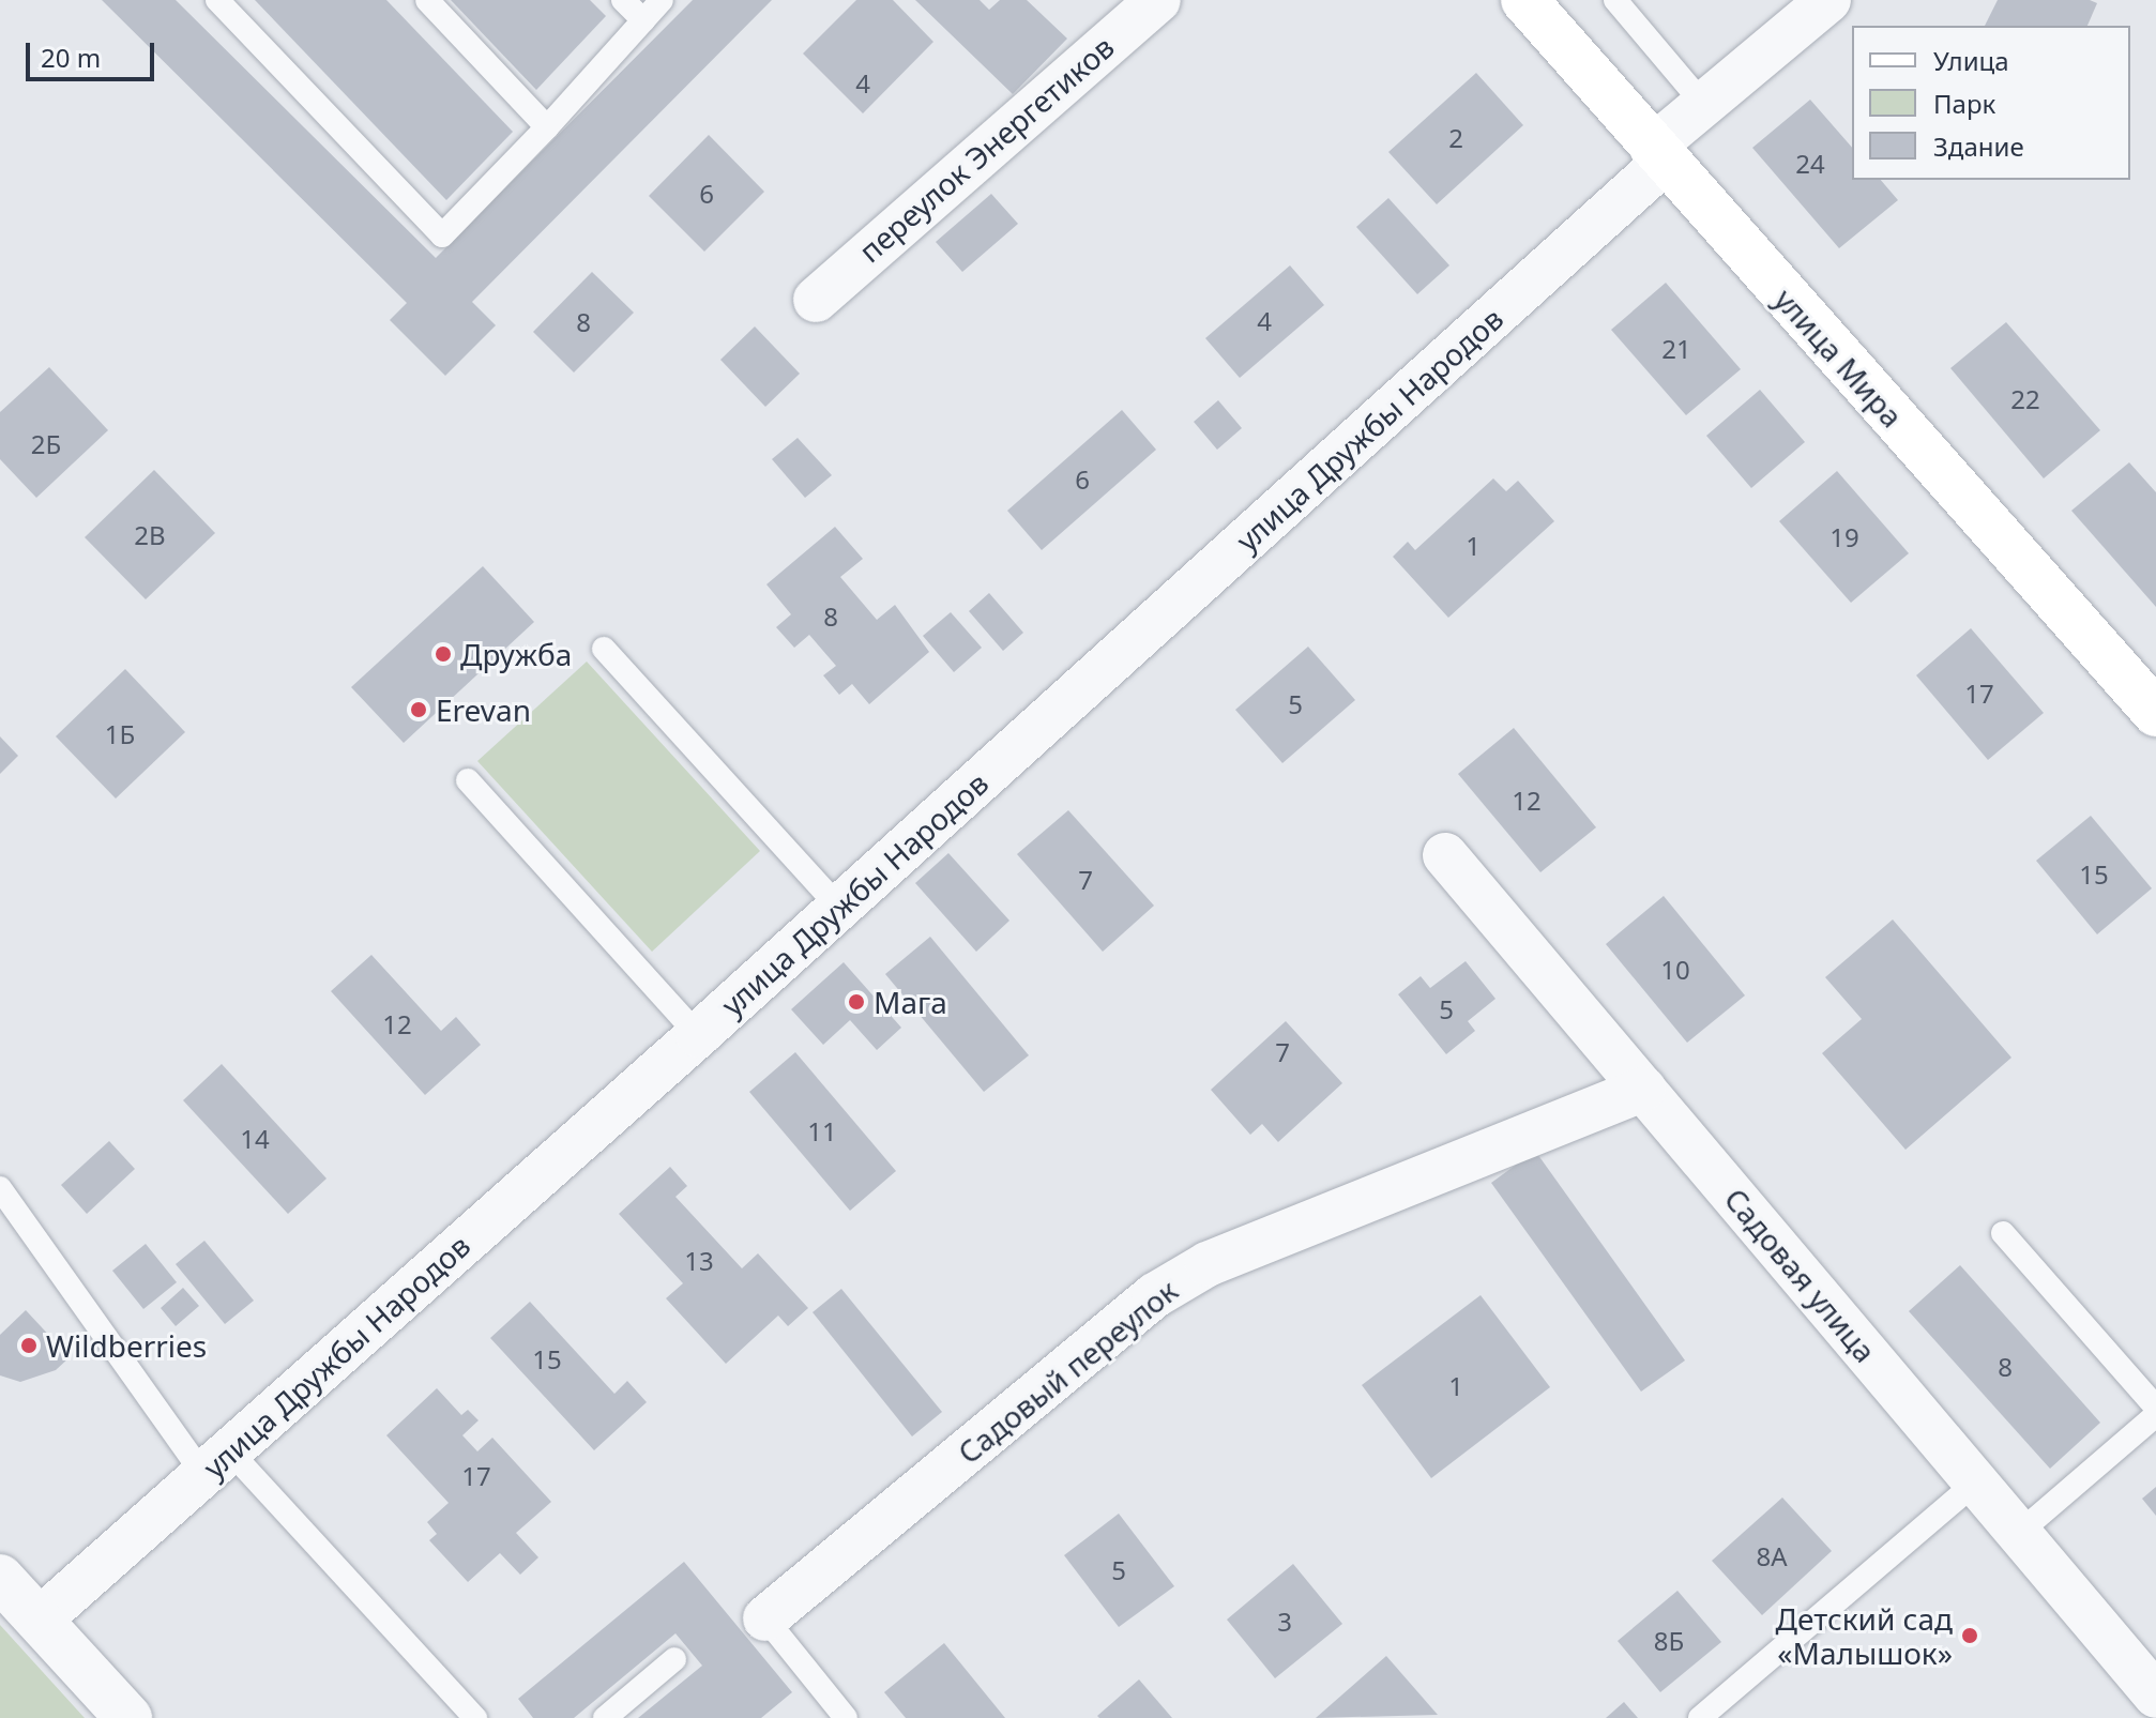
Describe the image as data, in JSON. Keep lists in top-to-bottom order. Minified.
{"streets":{"main road":["улица Мира"],"street":["переулок Энергетиков","улица Дружбы Народов","Садовая улица","Садовый переулок"]},"crossings":[["улица Мира","улица Дружбы Народов"],["Садовая улица","Садовый переулок"]],"places":["Дружба","Erevan","Мага","Wildberries","Детский сад «Малышок»"],"house_numbers":["4","2","24","6","4","8","21","22","2Б","6","2В","19","1","8","17","5","1Б","12","15","7","10","5","12","7","11","14","13","15","8","1","17","8А","5","3","8Б"],"legend":["Улица","Парк","Здание"],"scale_bar":"20 m"}
